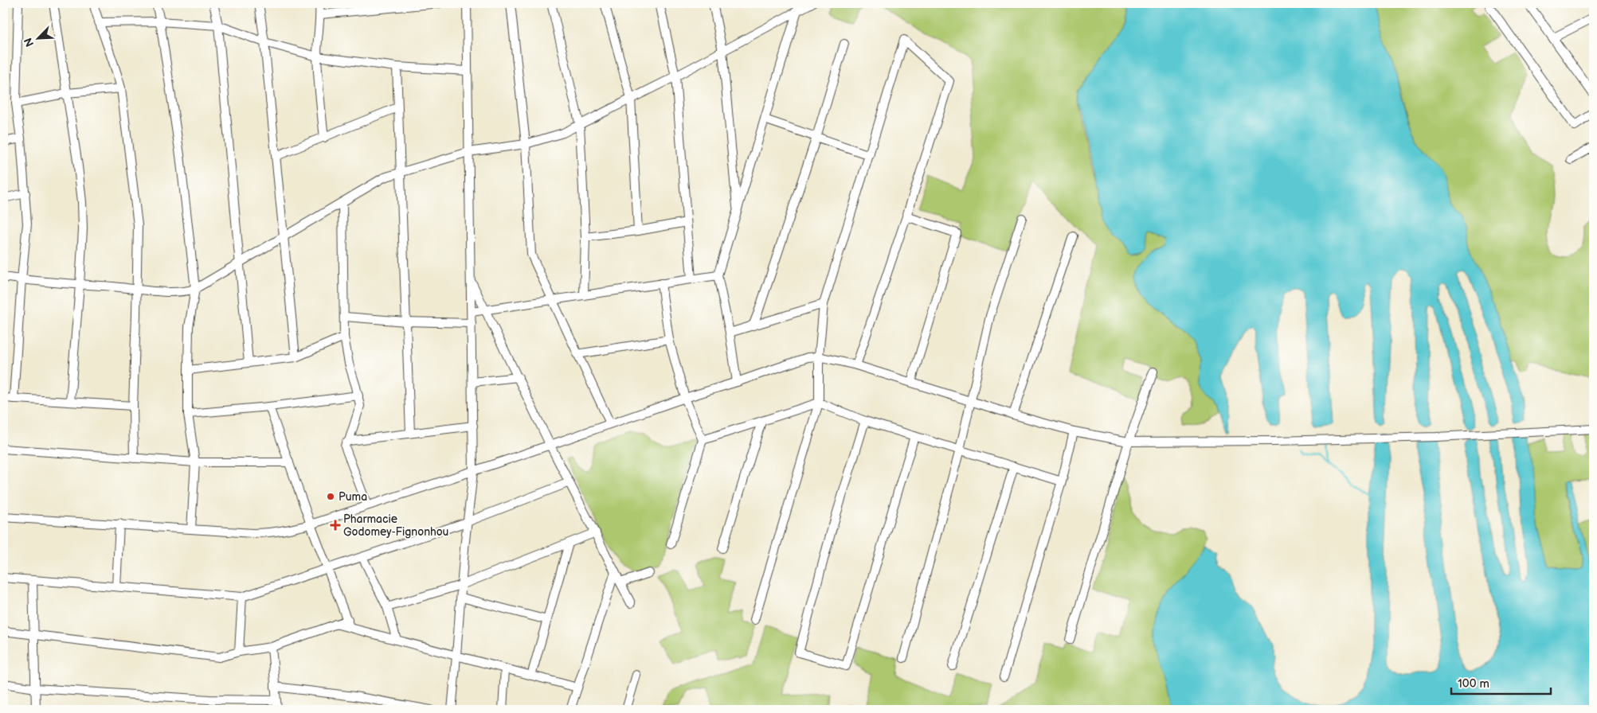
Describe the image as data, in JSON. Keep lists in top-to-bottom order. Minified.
{"places":{"other":["Puma"],"health":["Pharmacie Godomey-Fignonhou"]},"scale_bar":"100 m","north":"bottom left"}
